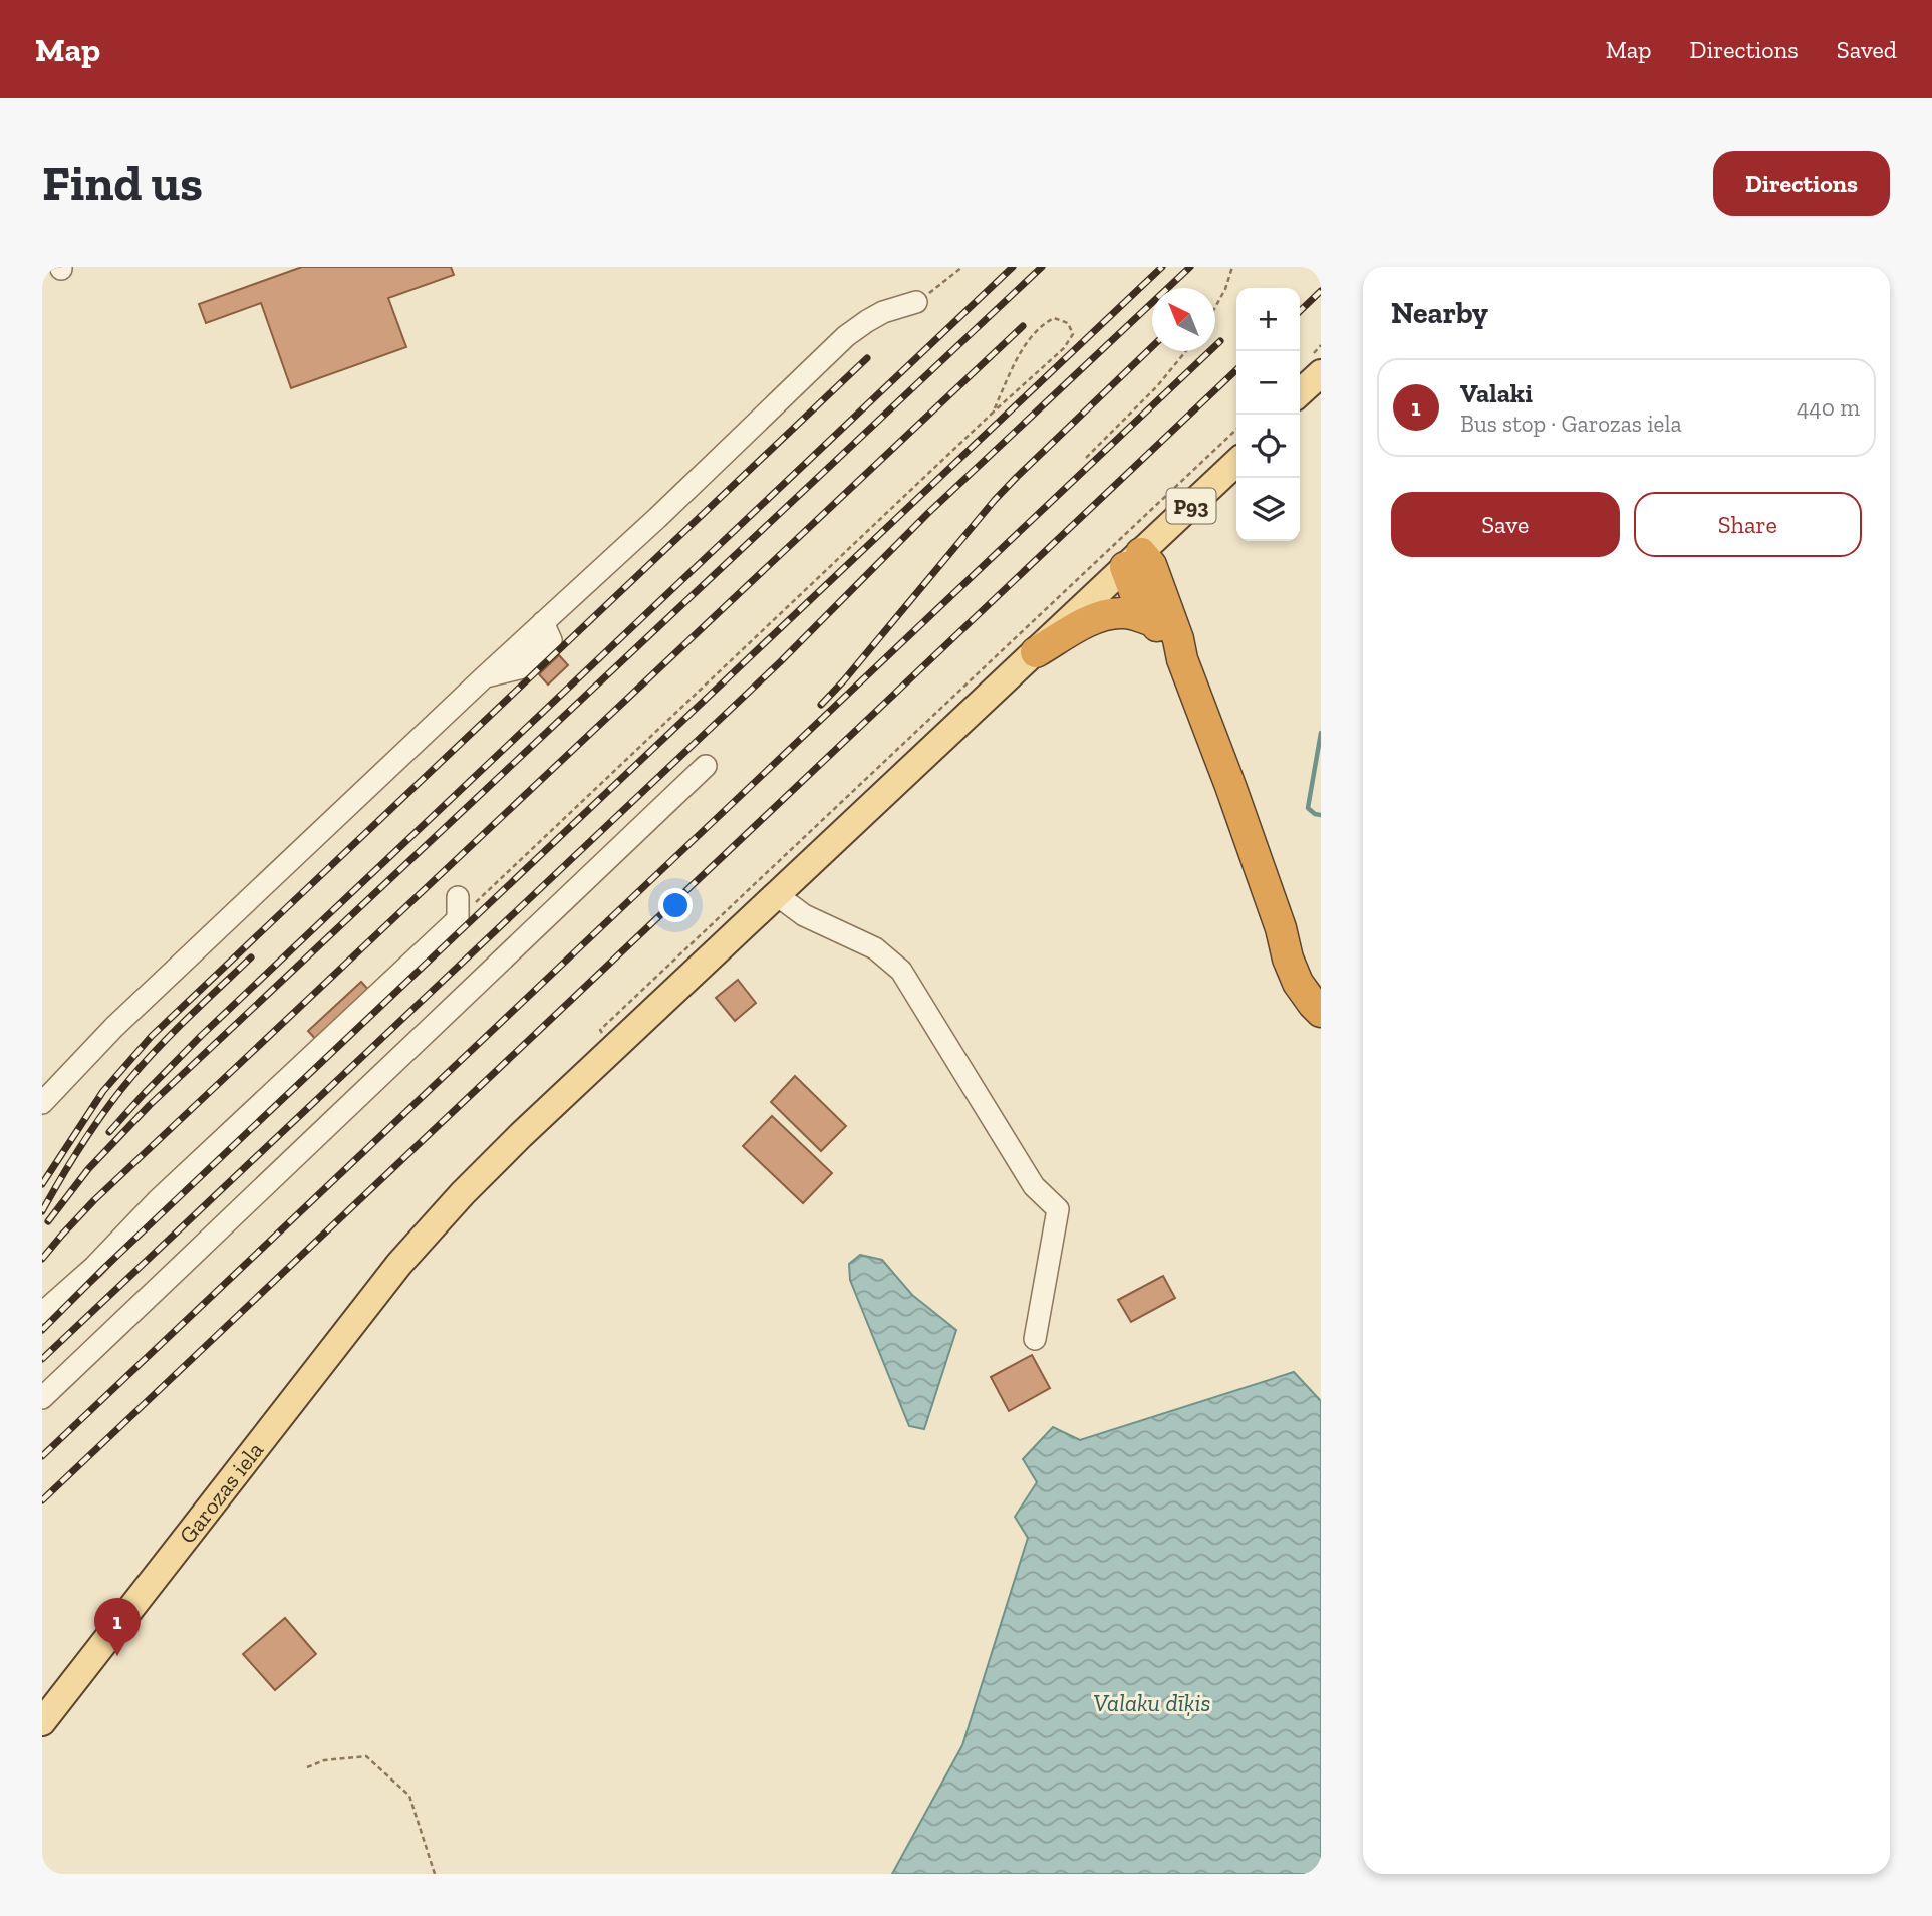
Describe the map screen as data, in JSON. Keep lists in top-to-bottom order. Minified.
{"streets":{"main road":["P93","Garozas iela"]},"crossings":[["P93","Garozas iela"]],"water":["Valaku dīķis"],"north":"top left","page":{"header":"Map","nav":["Map","Directions","Saved"],"buttons":["Directions",["Save","Share"]],"title":"Find us","heading":"Nearby","map_buttons":["+","−"],"list":[{"mark":"1","name":"Valaki","note":"Bus stop · Garozas iela","value":"440 m"}],"pins":"1"}}
